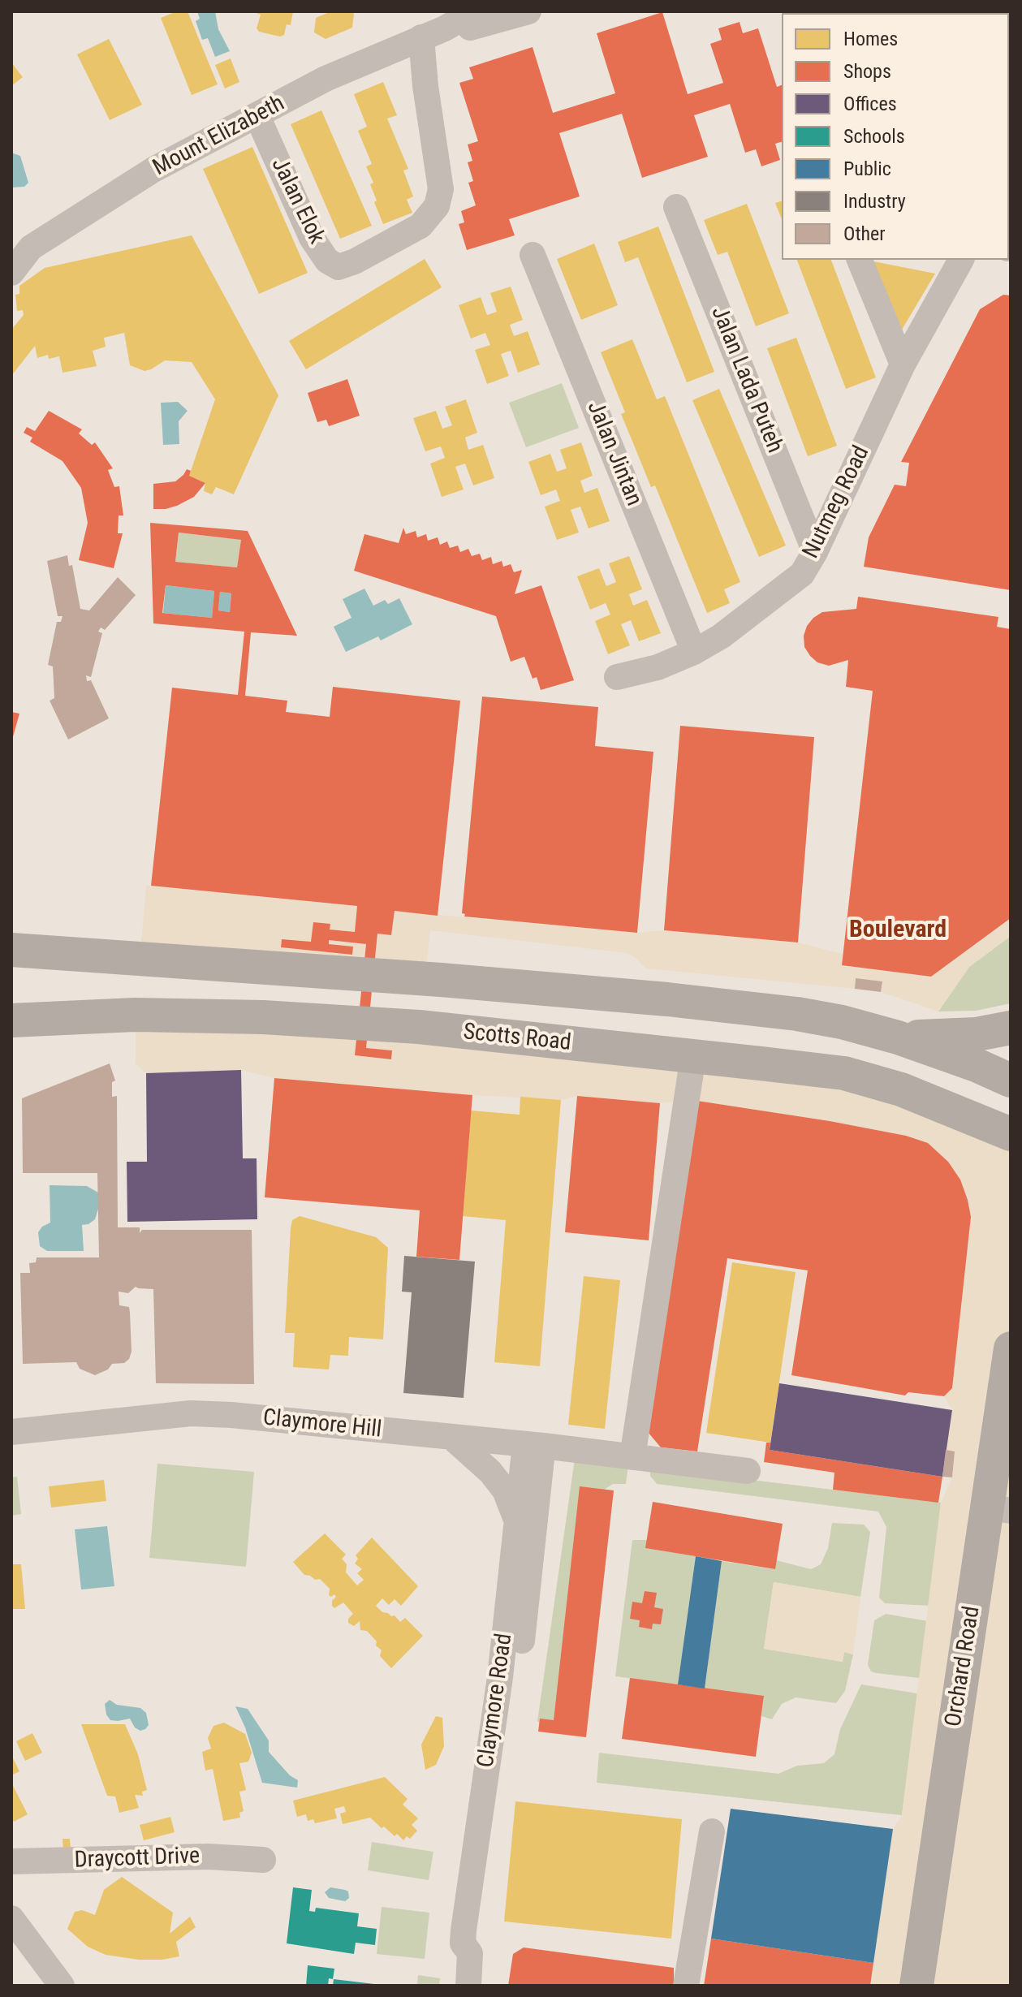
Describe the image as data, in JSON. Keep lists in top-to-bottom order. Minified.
{"streets":{"main road":["Scotts Road","Orchard Road"],"street":["Mount Elizabeth","Jalan Elok","Jalan Lada Puteh","Jalan Jintan","Nutmeg Road","Claymore Hill","Claymore Road","Draycott Drive"]},"crossings":[["Mount Elizabeth","Jalan Elok"],["Jalan Lada Puteh","Nutmeg Road"],["Jalan Jintan","Nutmeg Road"],["Claymore Hill","Claymore Road"]],"districts":["Boulevard"],"legend":["Homes","Shops","Offices","Schools","Public","Industry","Other"]}
